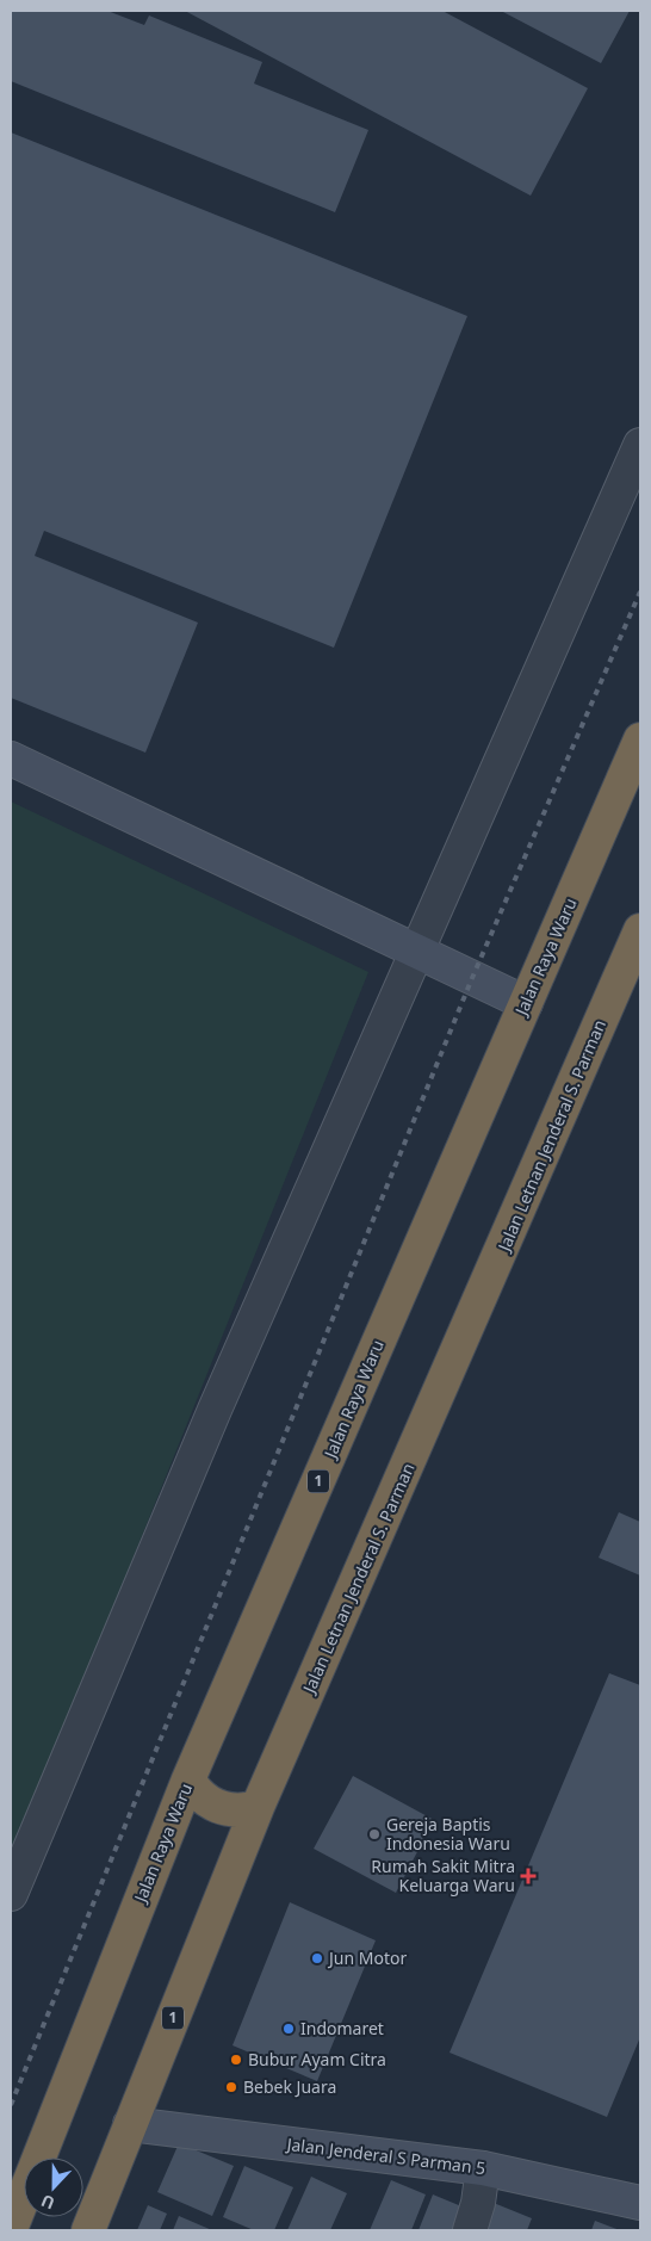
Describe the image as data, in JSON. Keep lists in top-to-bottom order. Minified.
{"streets":{"highway":["Jalan Raya Waru","Jalan Letnan Jenderal S. Parman","1"],"street":["Jalan Jenderal S Parman 5"]},"crossings":[["Jalan Letnan Jenderal S. Parman","Jalan Jenderal S Parman 5"]],"places":{"other":["Gereja Baptis Indonesia Waru","Jun Motor","Indomaret","Bubur Ayam Citra","Bebek Juara"],"health":["Rumah Sakit Mitra Keluarga Waru"]},"north":"bottom"}
